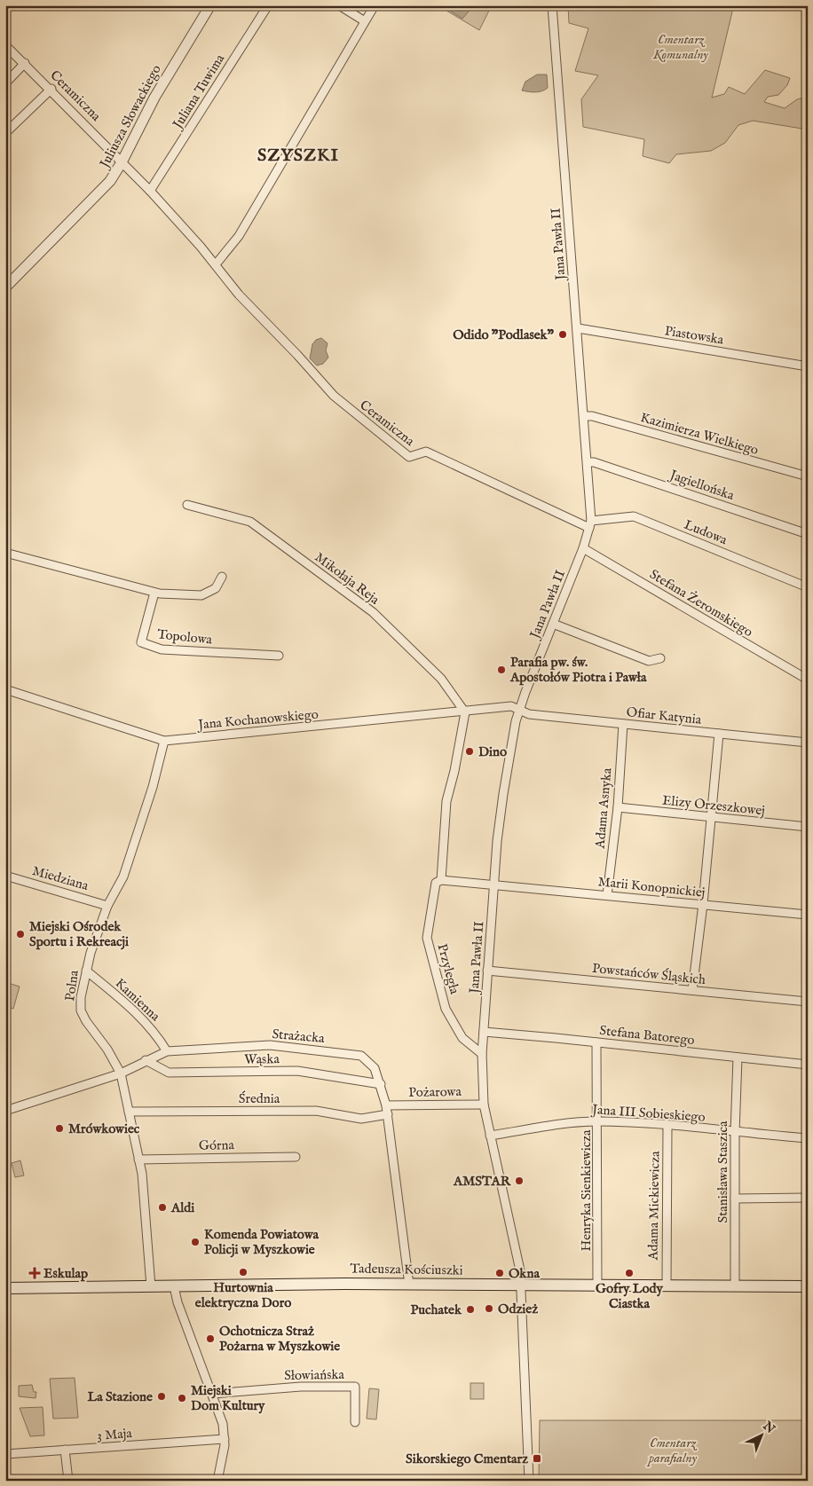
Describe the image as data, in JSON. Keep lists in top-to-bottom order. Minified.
{"streets":{"main road":["Tadeusza Kościuszki"],"street":["Juliana Tuwima","Ceramiczna","Juliusza Słowackiego","Jana Pawła II","Piastowska","Kazimierza Wielkiego","Jagiellońska","Ludowa","Mikołaja Reja","Stefana Żeromskiego","Topolowa","Ofiar Katynia","Jana Kochanowskiego","Elizy Orzeszkowej","Adama Asnyka","Miedziana","Marii Konopnickiej","Przyległa","Powstańców Śląskich","Polna","Kamienna","Stefana Batorego","Strażacka","Wąska","Pożarowa","Średnia","Jana III Sobieskiego","Górna","Stanisława Staszica","Henryka Sienkiewicza","Adama Mickiewicza","Słowiańska","3 Maja"]},"crossings":[["Juliana Tuwima","Ceramiczna"],["Ceramiczna","Juliusza Słowackiego"],["Ceramiczna","Jana Pawła II"],["Ceramiczna","Ludowa"],["Jana Pawła II","Piastowska"],["Jana Pawła II","Kazimierza Wielkiego"],["Jana Pawła II","Jagiellońska"],["Jana Pawła II","Ludowa"],["Jana Pawła II","Stefana Żeromskiego"],["Jana Pawła II","Ofiar Katynia"],["Jana Pawła II","Jana Kochanowskiego"],["Jana Pawła II","Marii Konopnickiej"],["Jana Pawła II","Przyległa"],["Jana Pawła II","Powstańców Śląskich"],["Jana Pawła II","Stefana Batorego"],["Jana Pawła II","Pożarowa"],["Jana Pawła II","Jana III Sobieskiego"],["Jana Pawła II","Tadeusza Kościuszki"],["Mikołaja Reja","Jana Kochanowskiego"],["Mikołaja Reja","Przyległa"],["Ofiar Katynia","Jana Kochanowskiego"],["Ofiar Katynia","Adama Asnyka"],["Jana Kochanowskiego","Przyległa"],["Jana Kochanowskiego","Polna"],["Elizy Orzeszkowej","Adama Asnyka"],["Adama Asnyka","Marii Konopnickiej"],["Miedziana","Polna"],["Polna","Kamienna"],["Polna","Strażacka"],["Polna","Średnia"],["Polna","Górna"],["Polna","Tadeusza Kościuszki"],["Kamienna","Strażacka"],["Stefana Batorego","Stanisława Staszica"],["Stefana Batorego","Henryka Sienkiewicza"],["Strażacka","Wąska"],["Strażacka","Pożarowa"],["Strażacka","Średnia"],["Strażacka","Tadeusza Kościuszki"],["Jana III Sobieskiego","Stanisława Staszica"],["Jana III Sobieskiego","Henryka Sienkiewicza"],["Jana III Sobieskiego","Adama Mickiewicza"],["Stanisława Staszica","Tadeusza Kościuszki"],["Henryka Sienkiewicza","Tadeusza Kościuszki"],["Adama Mickiewicza","Tadeusza Kościuszki"]],"districts":["SZYSZKI"],"parks":["Cmentarz Komunalny","Cmentarz parafialny"],"places":{"other":["Odido \"Podlasek\"","Parafia pw. św. Apostołów Piotra i Pawła","Dino","Miejski Ośrodek Sportu i Rekreacji","Mrówkowiec","AMSTAR","Aldi","Komenda Powiatowa Policji w Myszkowie","Hurtownia elektryczna Doro","Okna","Gofry Lody Ciastka","Odzież","Puchatek","Ochotnicza Straż Pożarna w Myszkowie","La Stazione","Miejski Dom Kultury"],"health":["Eskulap"],"transit":["Sikorskiego Cmentarz"]},"north":"top right"}
